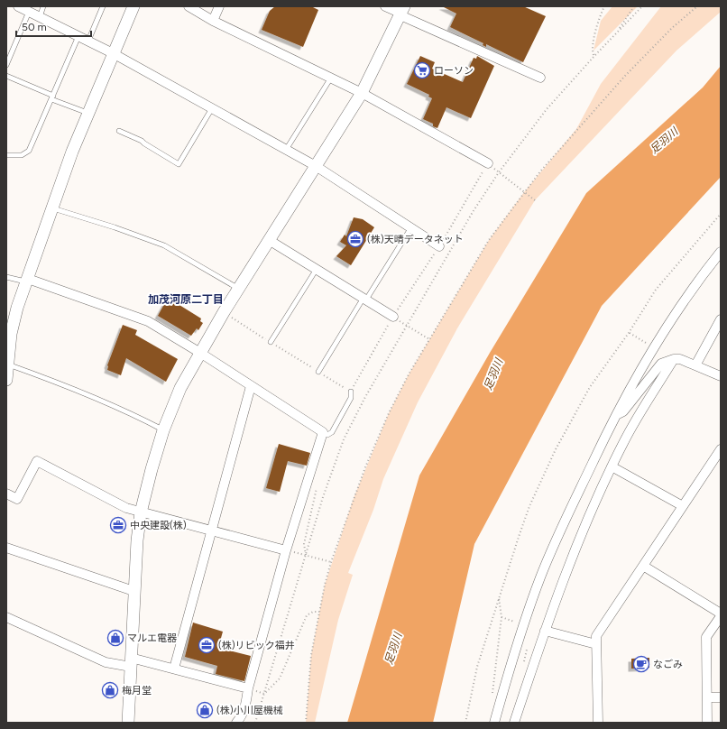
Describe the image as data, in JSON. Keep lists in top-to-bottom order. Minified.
{"districts":["加茂河原二丁目"],"water":["足羽川"],"places":{"supermarket":["ローソン"],"office":["(株)天晴データネット","中央建設(株)","(株)リビック福井"],"shop":["マルエ電器","梅月堂","(株)小川屋機械"],"cafe":["なごみ"]},"scale_bar":"50 m"}
